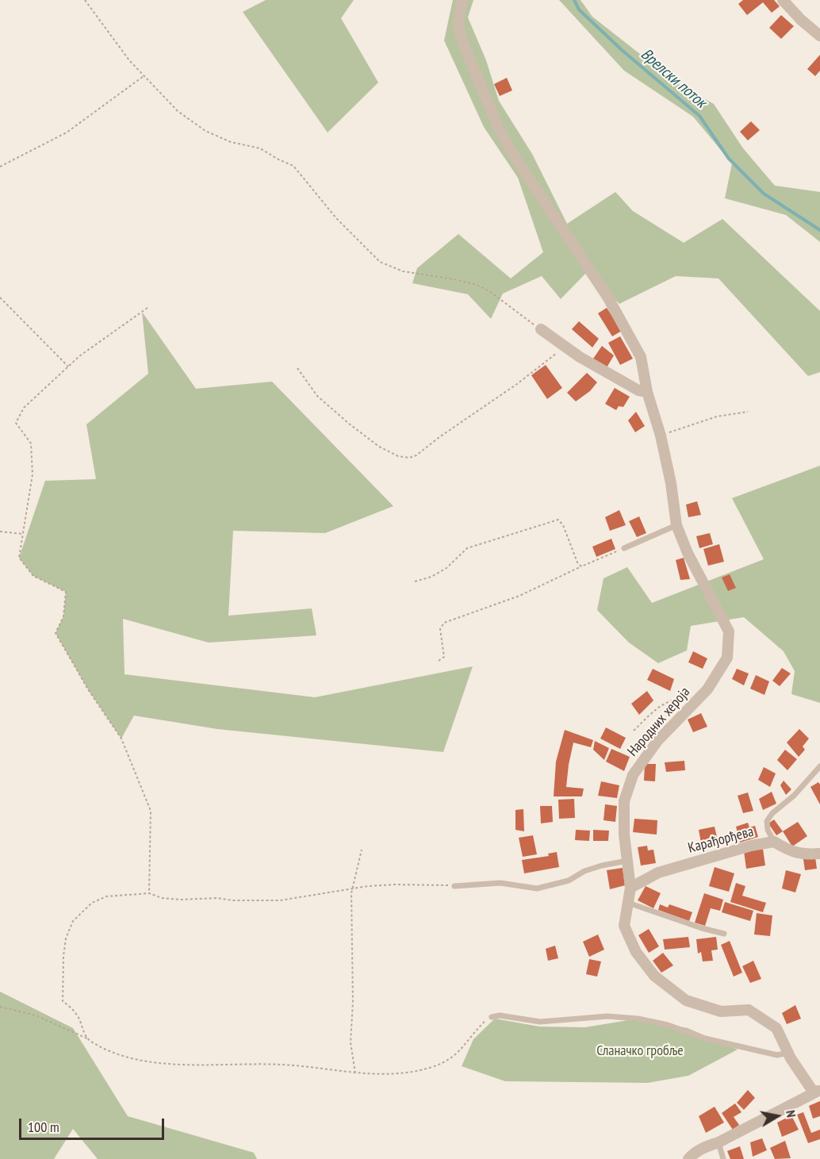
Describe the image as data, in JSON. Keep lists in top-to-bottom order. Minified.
{"streets":{"street":["Народних хероја","Карађорђева"]},"crossings":[["Народних хероја","Карађорђева"]],"water":["Врелски поток"],"parks":["Сланачко гробље"],"scale_bar":"100 m","north":"right"}
